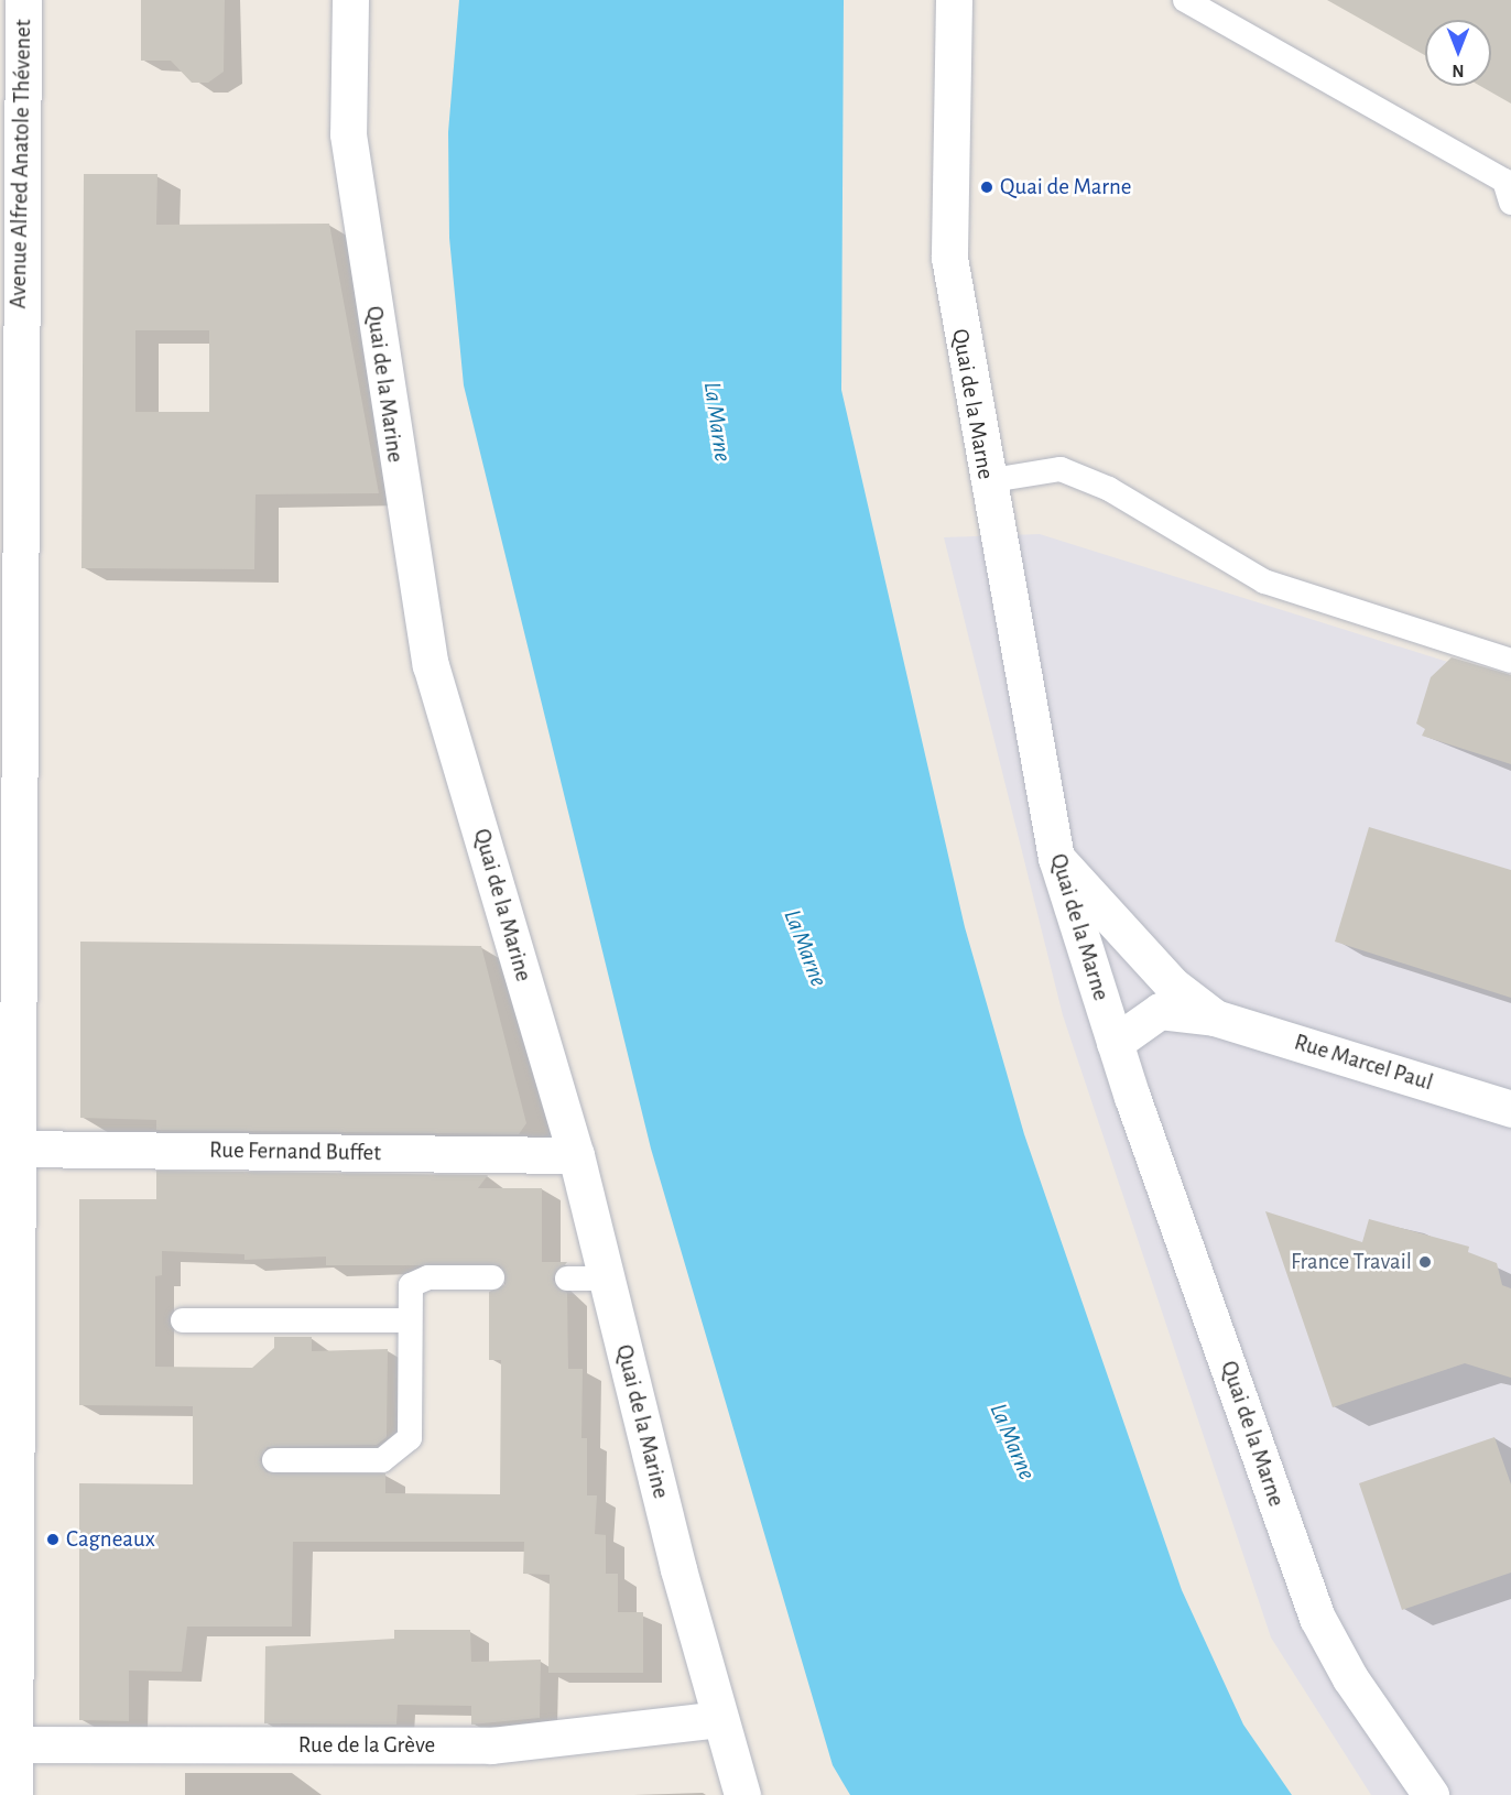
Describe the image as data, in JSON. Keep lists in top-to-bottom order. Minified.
{"streets":{"street":["Avenue Alfred Anatole Thévenet","Quai de la Marine","Quai de la Marne","Rue Marcel Paul","Rue Fernand Buffet","Rue de la Grève"]},"crossings":[["Avenue Alfred Anatole Thévenet","Rue Fernand Buffet"],["Avenue Alfred Anatole Thévenet","Rue de la Grève"],["Quai de la Marine","Rue Fernand Buffet"],["Quai de la Marine","Rue de la Grève"],["Quai de la Marne","Rue Marcel Paul"]],"water":["La Marne"],"places":["Quai de Marne","France Travail","Cagneaux"],"north":"bottom"}
